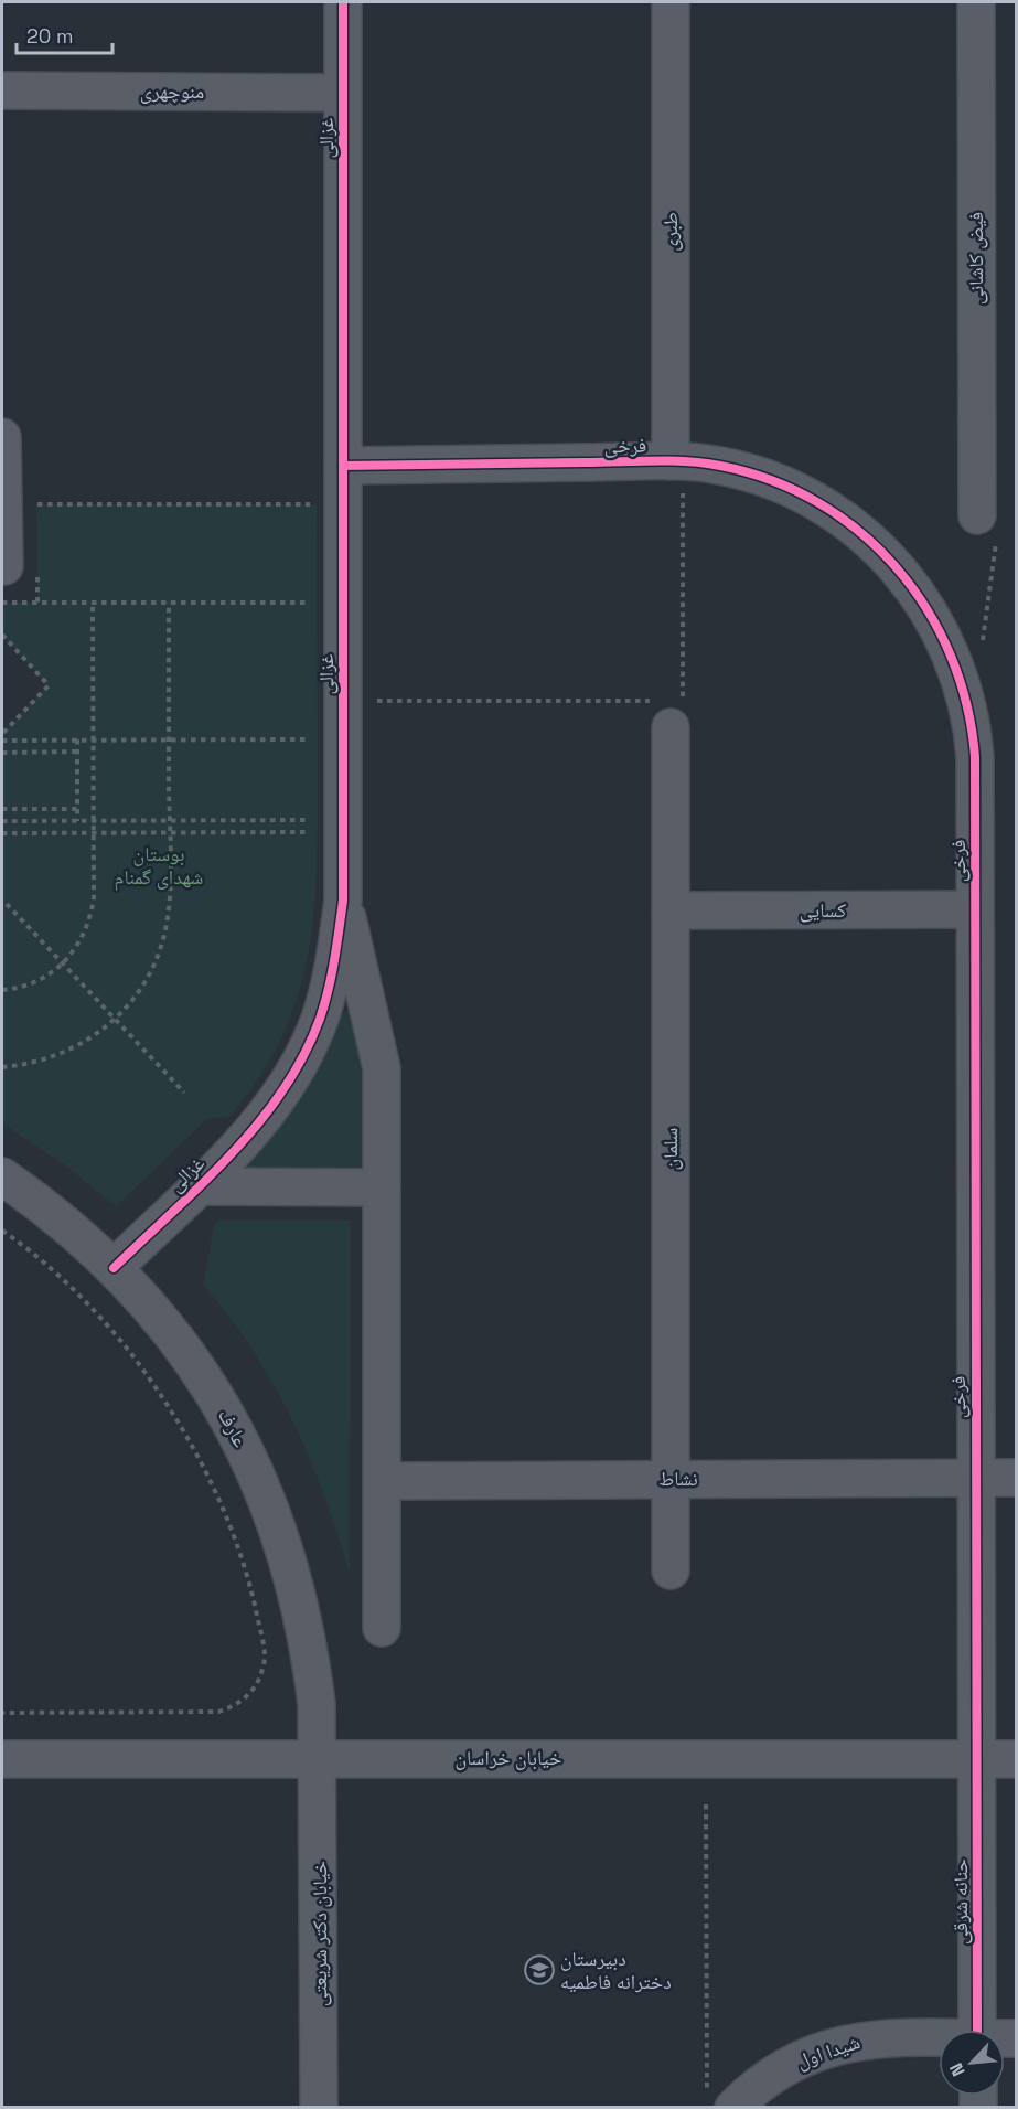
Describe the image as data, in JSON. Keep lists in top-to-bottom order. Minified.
{"streets":{"street":["منوچهری","غزالی","طبری","فیض کاشانی","فرخی","کسایی","سلمان","عارف","نشاط","خیابان خراسان","حنانه شرقی","خیابان دکتر شریعتی","شیدا اول"]},"crossings":[["منوچهری","غزالی"],["غزالی","فرخی"],["غزالی","عارف"],["غزالی","نشاط"],["طبری","فرخی"],["فرخی","کسایی"],["فرخی","نشاط"],["فرخی","خیابان خراسان"],["فرخی","حنانه شرقی"],["کسایی","سلمان"],["سلمان","نشاط"],["عارف","خیابان خراسان"],["عارف","خیابان دکتر شریعتی"],["خیابان خراسان","حنانه شرقی"],["خیابان خراسان","خیابان دکتر شریعتی"]],"parks":["بوستان شهدای گمنام"],"places":{"school or university":["دبیرستان دخترانه فاطمیه"]},"scale_bar":"20 m","north":"bottom left"}
